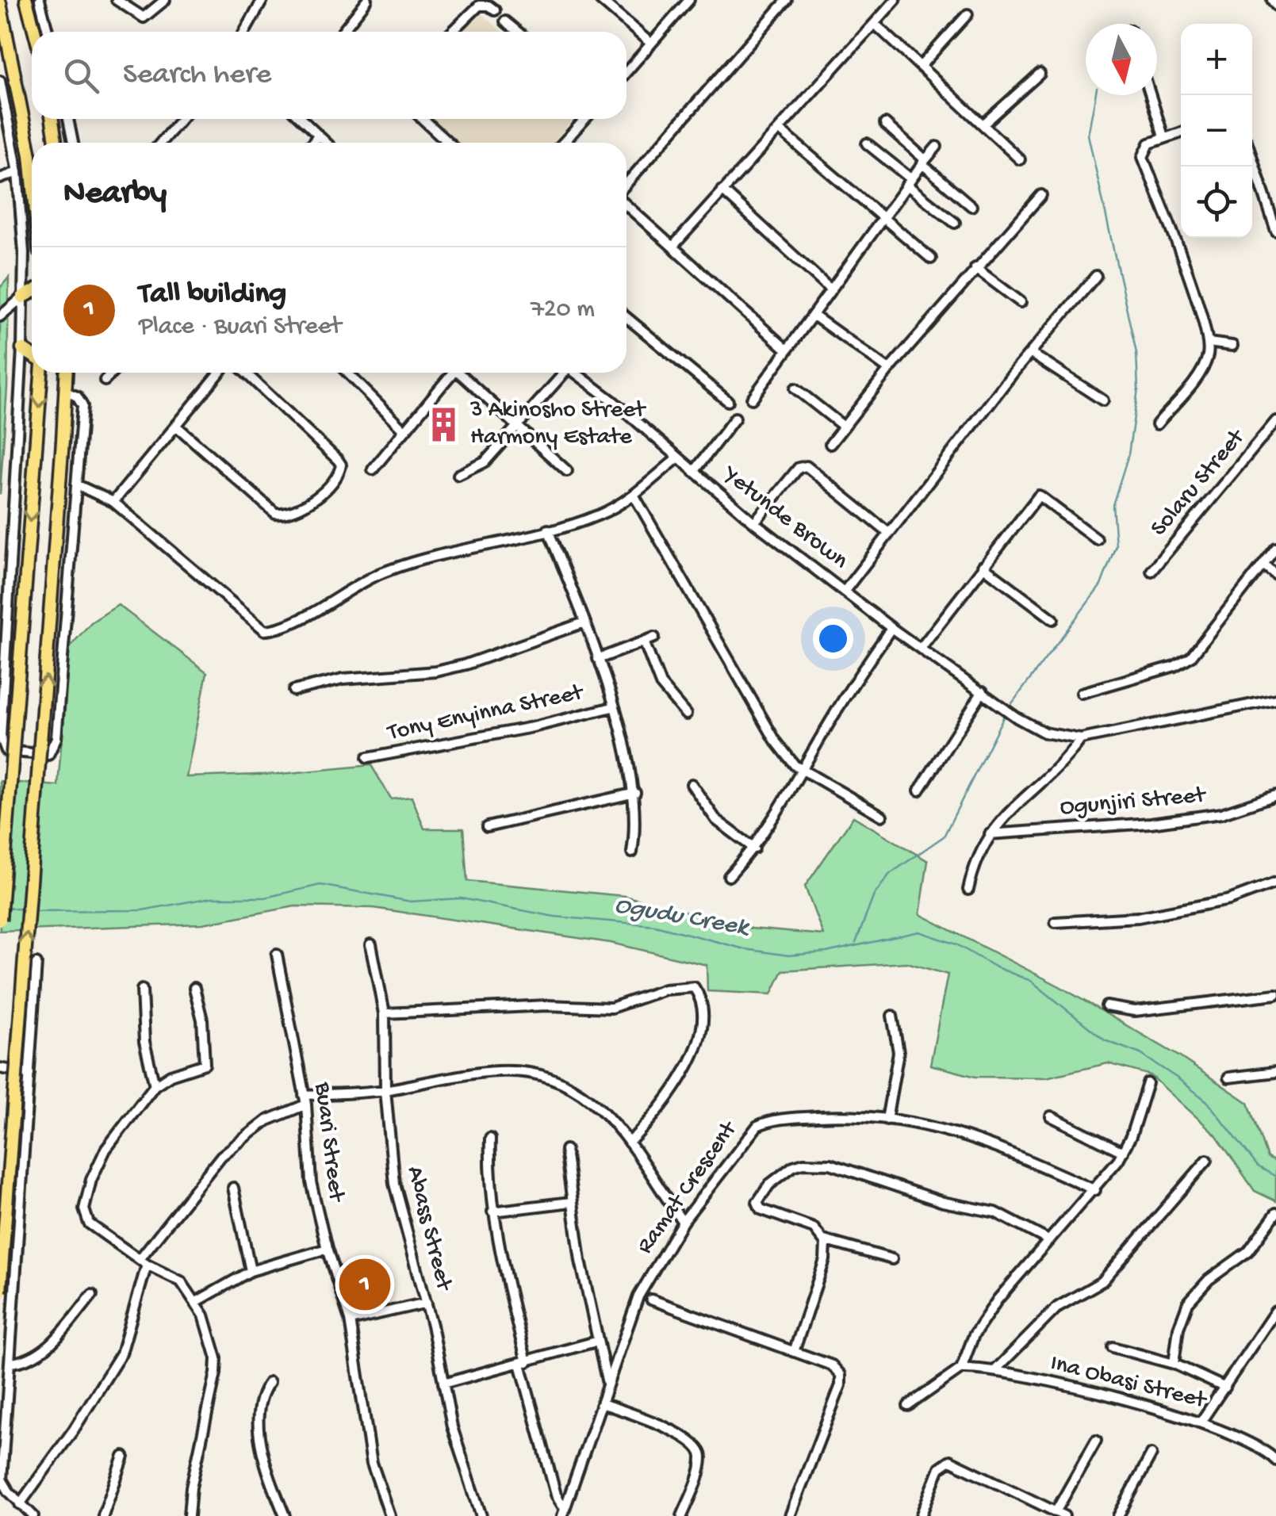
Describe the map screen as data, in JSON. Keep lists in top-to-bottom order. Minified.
{"streets":{"street":["Solaru Street","Yetunde Brown","Tony Enyinna Street","Ogunjiri Street","Buari Street","Ramat Crescent","Abass Street","Ina Obasi Street"]},"water":["Ogudu Creek"],"places":{"building":["3 Akinosho Street Harmony Estate"]},"north":"bottom","page":{"map_buttons":["+","−"],"search":"Search here","heading":"Nearby","list":[{"mark":"1","name":"Tall building","note":"Place · Buari Street","value":"720 m"}],"pins":"1"}}
